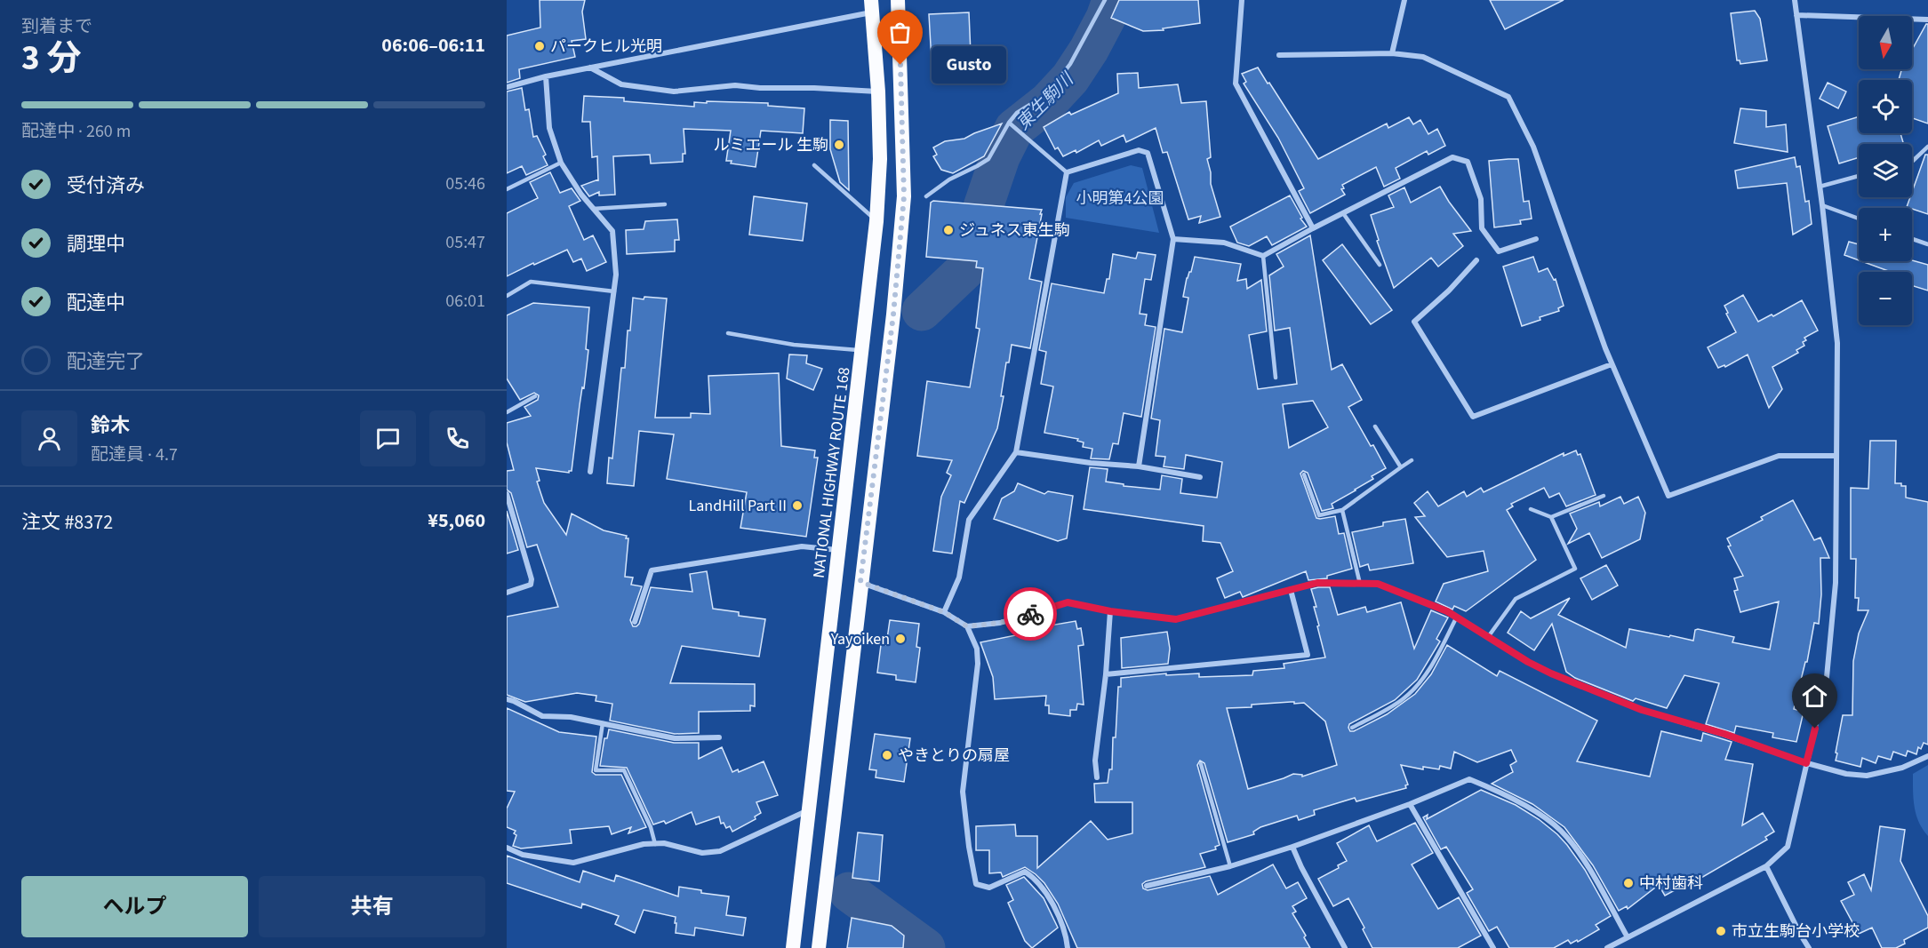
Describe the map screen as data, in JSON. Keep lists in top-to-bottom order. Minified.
{"streets":{"highway":["NATIONAL HIGHWAY ROUTE 168"]},"water":["東生駒川"],"parks":["小明第4公園"],"places":["パークヒル光明","Gusto","ルミエール 生駒","ジュネス東生駒","LandHill Part II","Yayoiken","やきとりの扇屋","中村歯科","市立生駒台小学校"],"north":"bottom","page":{"heading":["3 分","到着まで","06:06–06:11"],"panel":["鈴木","配達員 · 4.7","注文 #8372","¥5,060"],"map_buttons":["+","−"],"bubble":"Gusto","bar":"配達中 · 260 m","list":[["受付済み","05:46"],["調理中","05:47"],["配達中","06:01"],"配達完了"],"buttons":["ヘルプ","共有"]}}
